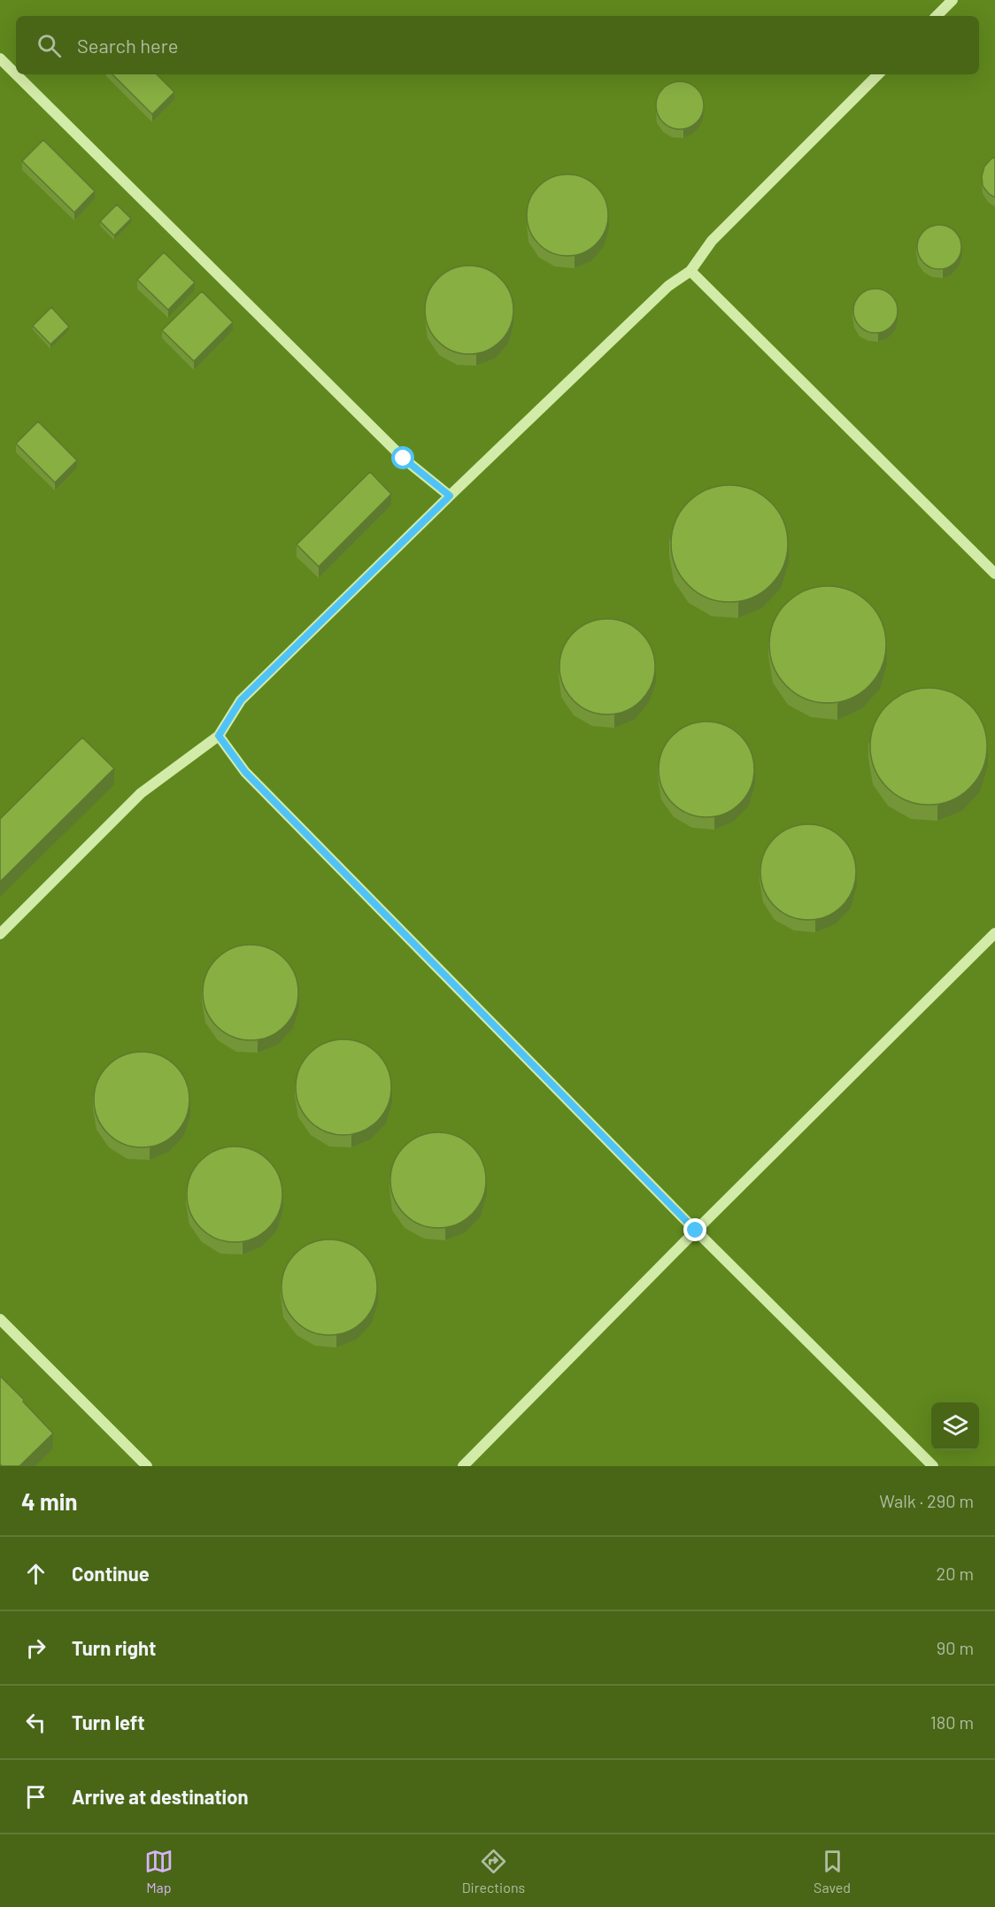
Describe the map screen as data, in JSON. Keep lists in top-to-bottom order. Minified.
{"page":{"search":"Search here","heading":["4 min","Walk · 290 m"],"list":[["Continue","20 m"],["Turn right","90 m"],["Turn left","180 m"],"Arrive at destination"],"nav":["Map","Directions","Saved"]}}
